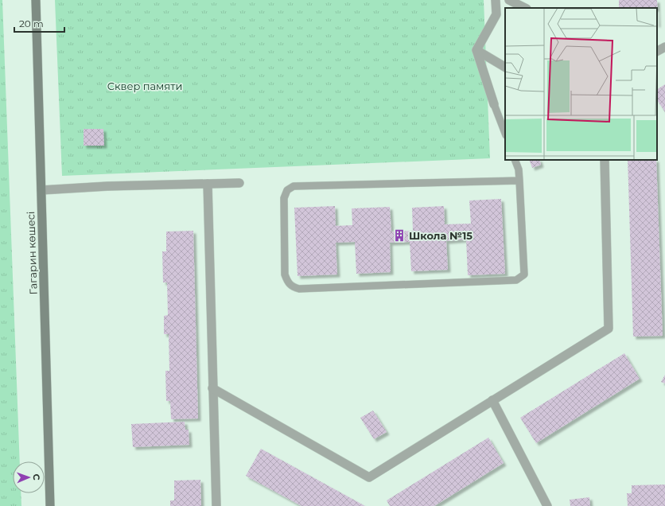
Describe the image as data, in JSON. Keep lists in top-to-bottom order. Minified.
{"streets":{"main road":["Гагарин көшесі"]},"parks":["Сквер памяти"],"places":{"building":["Школа №15"]},"scale_bar":"20 m","north":"right"}
